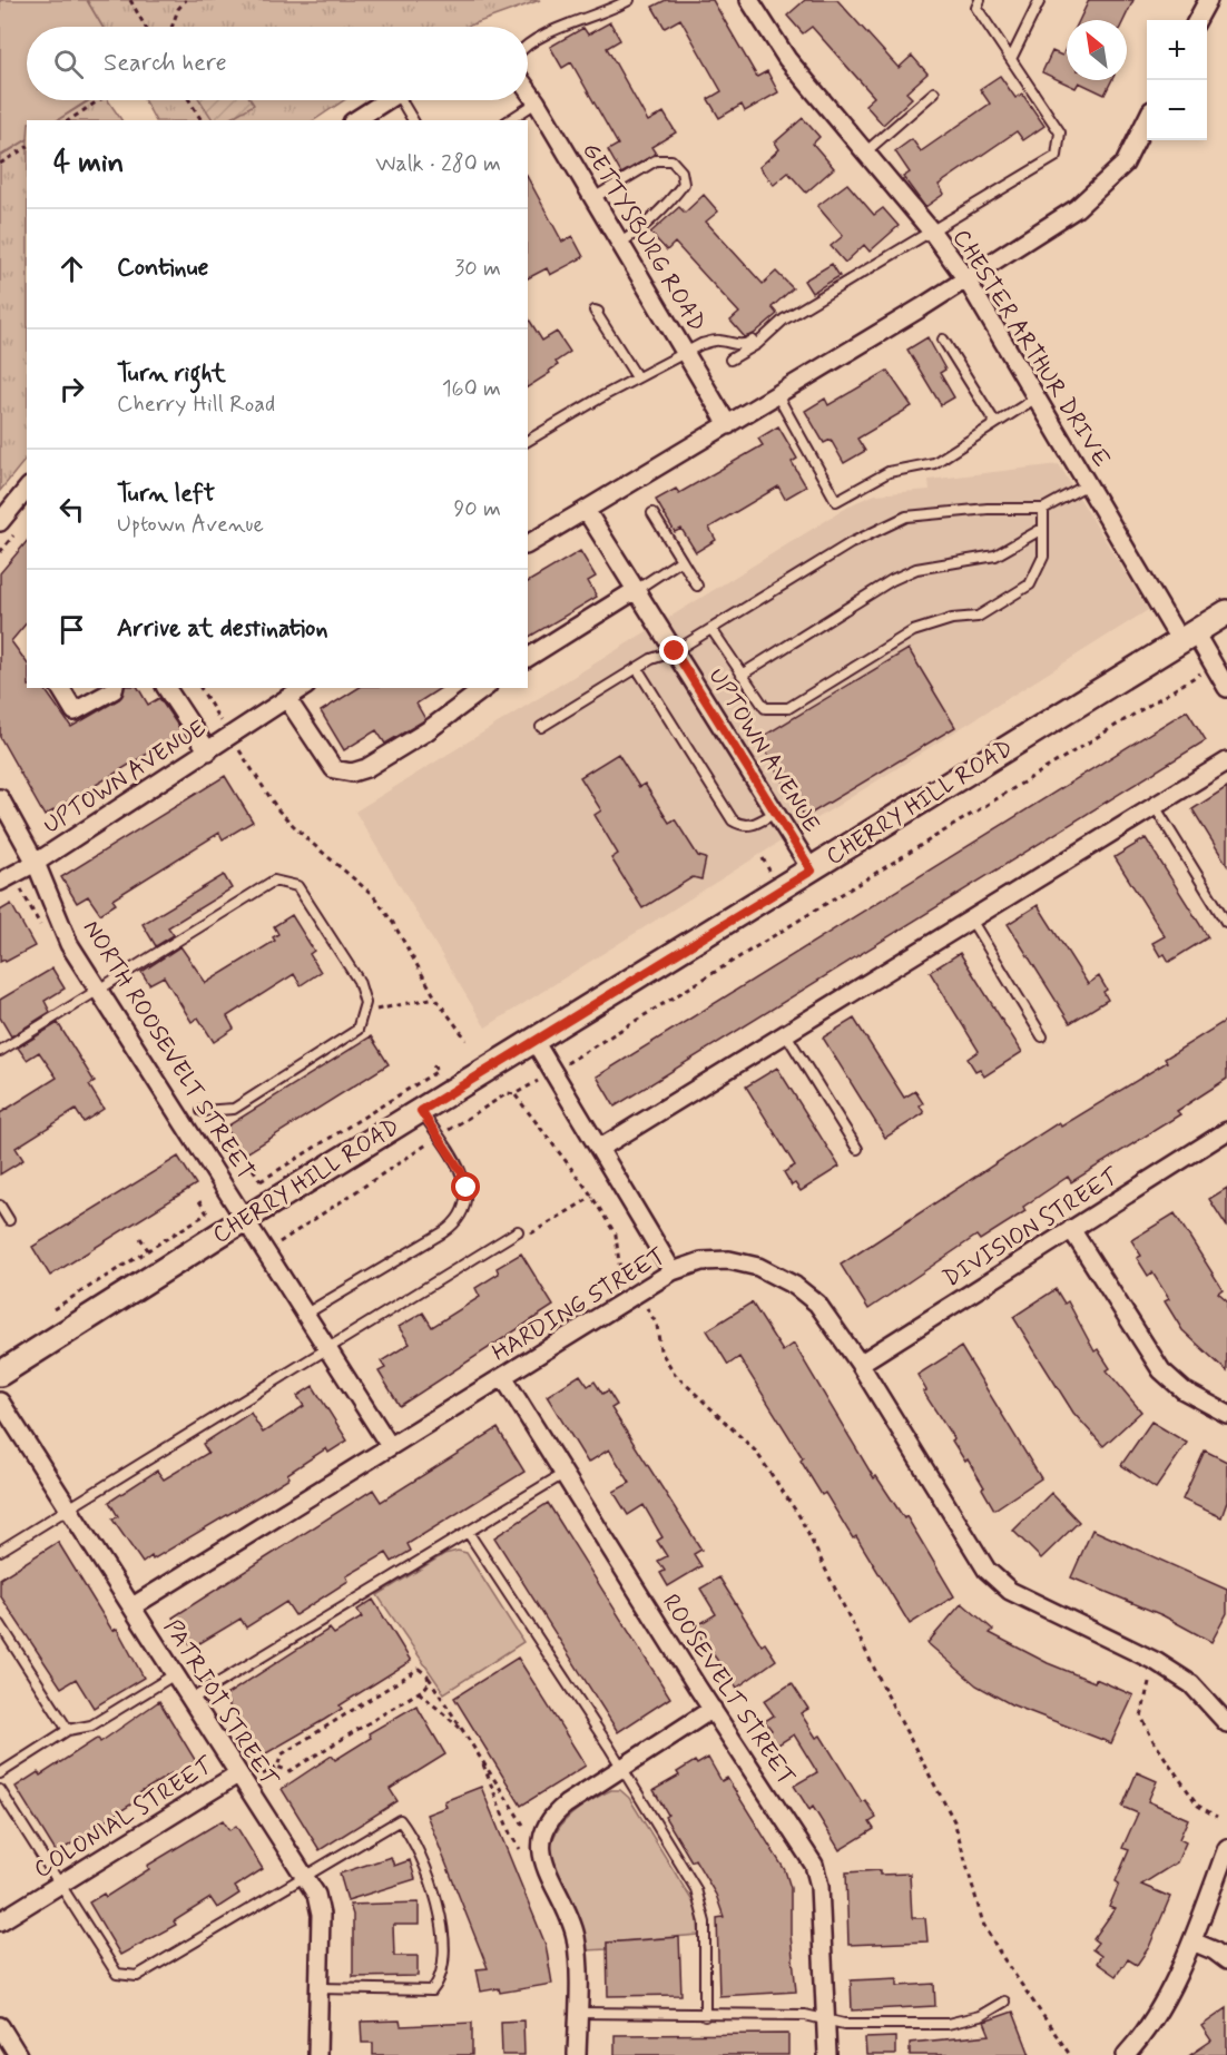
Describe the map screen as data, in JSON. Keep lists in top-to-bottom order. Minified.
{"streets":{"main road":["CHERRY HILL ROAD"],"street":["GETTYSBURG ROAD","CHESTER ARTHUR DRIVE","UPTOWN AVENUE","NORTH ROOSEVELT STREET","DIVISION STREET","HARDING STREET","ROOSEVELT STREET","PATRIOT STREET","COLONIAL STREET"]},"crossings":[["CHESTER ARTHUR DRIVE","CHERRY HILL ROAD"],["UPTOWN AVENUE","CHERRY HILL ROAD"],["UPTOWN AVENUE","NORTH ROOSEVELT STREET"],["CHERRY HILL ROAD","NORTH ROOSEVELT STREET"],["DIVISION STREET","HARDING STREET"],["HARDING STREET","ROOSEVELT STREET"],["HARDING STREET","PATRIOT STREET"],["PATRIOT STREET","COLONIAL STREET"]],"north":"top left","page":{"map_buttons":["+","−"],"search":"Search here","heading":["4 min","Walk · 280 m"],"list":[["Continue","30 m"],["Turn right","Cherry Hill Road","160 m"],["Turn left","Uptown Avenue","90 m"],"Arrive at destination"]}}
